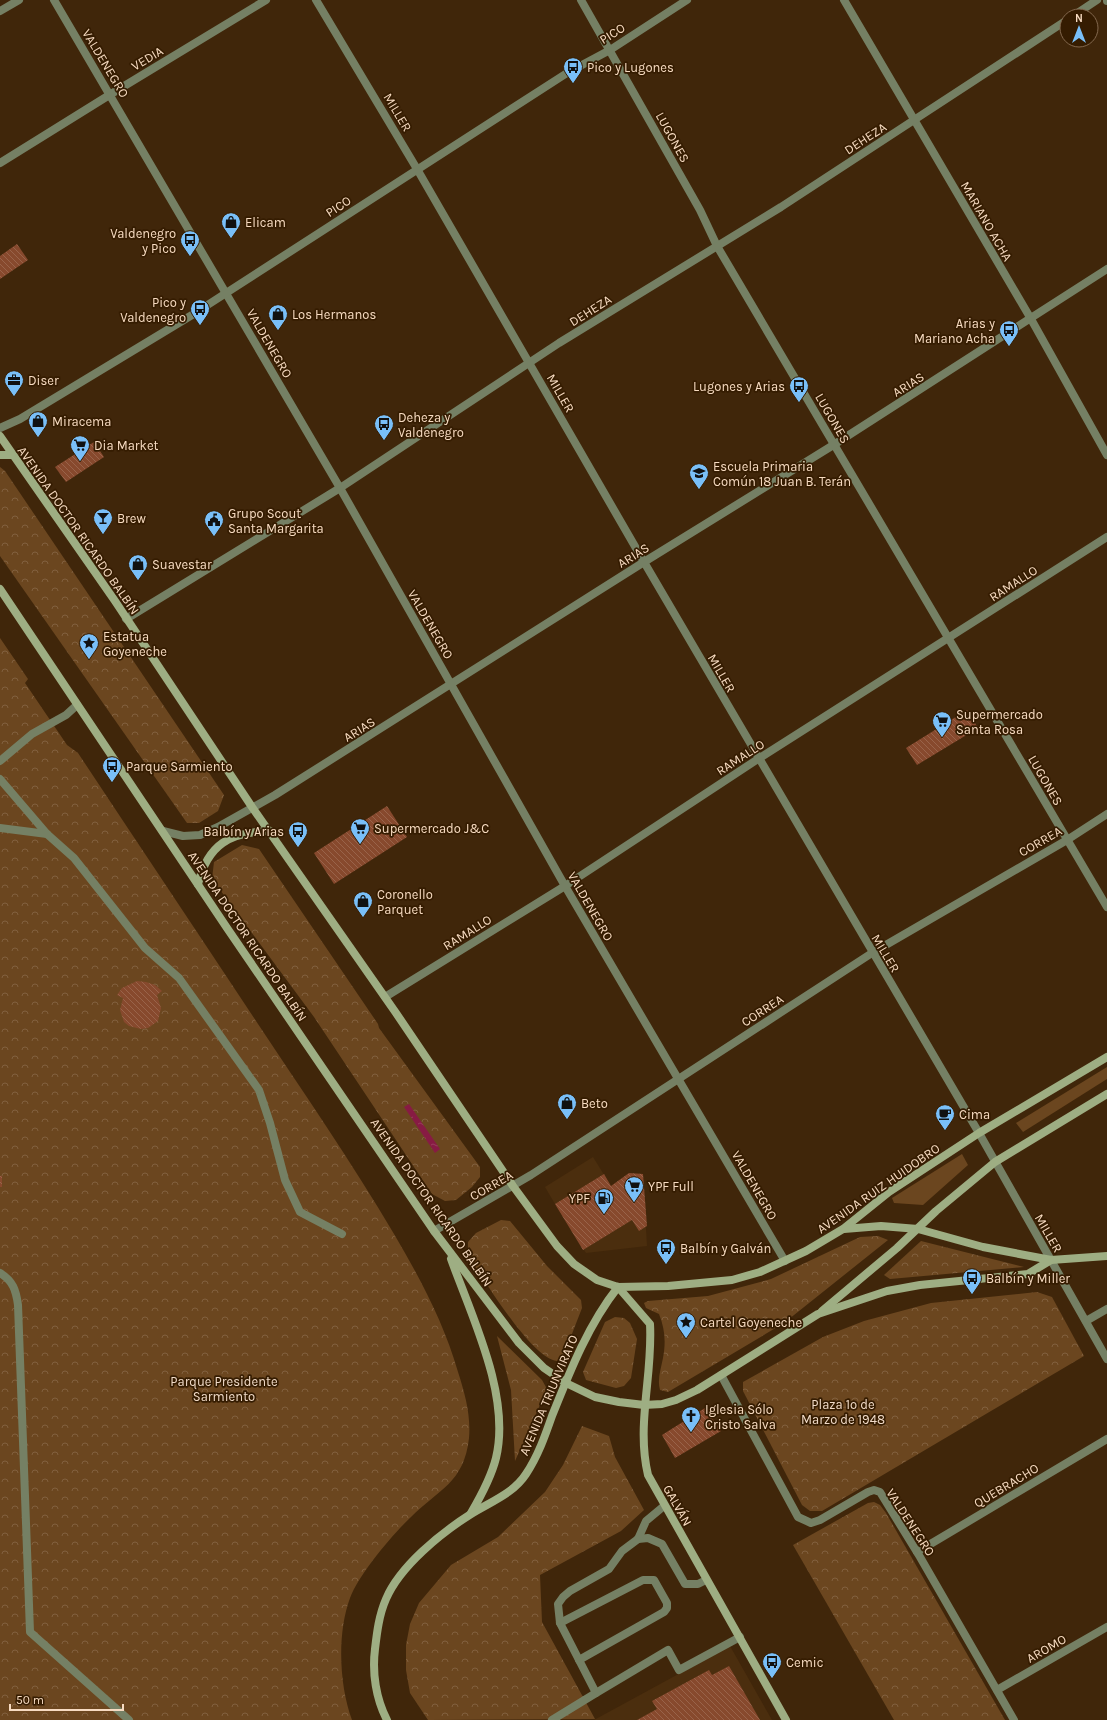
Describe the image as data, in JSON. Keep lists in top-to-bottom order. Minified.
{"streets":{"main road":["AVENIDA DOCTOR RICARDO BALBÍN","AVENIDA RUIZ HUIDOBRO","AVENIDA TRIUNVIRATO","GALVÁN"],"street":["PICO","VEDIA","VALDENEGRO","MILLER","LUGONES","DEHEZA","MARIANO ACHA","ARIAS","RAMALLO","CORREA","QUEBRACHO","AROMO"]},"crossings":[["PICO","VALDENEGRO"],["PICO","MILLER"],["PICO","LUGONES"],["VEDIA","VALDENEGRO"],["VALDENEGRO","DEHEZA"],["VALDENEGRO","ARIAS"],["VALDENEGRO","AVENIDA DOCTOR RICARDO BALBÍN"],["VALDENEGRO","RAMALLO"],["VALDENEGRO","CORREA"],["VALDENEGRO","AVENIDA RUIZ HUIDOBRO"],["VALDENEGRO","QUEBRACHO"],["VALDENEGRO","AROMO"],["MILLER","DEHEZA"],["MILLER","ARIAS"],["MILLER","AVENIDA DOCTOR RICARDO BALBÍN"],["MILLER","RAMALLO"],["MILLER","CORREA"],["MILLER","AVENIDA RUIZ HUIDOBRO"],["LUGONES","DEHEZA"],["LUGONES","ARIAS"],["LUGONES","RAMALLO"],["LUGONES","CORREA"],["DEHEZA","MARIANO ACHA"],["DEHEZA","AVENIDA DOCTOR RICARDO BALBÍN"],["MARIANO ACHA","ARIAS"],["ARIAS","AVENIDA DOCTOR RICARDO BALBÍN"],["AVENIDA DOCTOR RICARDO BALBÍN","RAMALLO"],["AVENIDA DOCTOR RICARDO BALBÍN","CORREA"],["AVENIDA DOCTOR RICARDO BALBÍN","AVENIDA RUIZ HUIDOBRO"],["AVENIDA DOCTOR RICARDO BALBÍN","AVENIDA TRIUNVIRATO"],["AVENIDA DOCTOR RICARDO BALBÍN","GALVÁN"],["AVENIDA TRIUNVIRATO","GALVÁN"]],"parks":["Parque Presidente Sarmiento","Plaza 1º de Marzo de 1948"],"places":{"bus stop":["Pico y Lugones","Valdenegro y Pico","Pico y Valdenegro","Arias y Mariano Acha","Lugones y Arias","Deheza y Valdenegro","Parque Sarmiento","Balbín y Arias","Balbín y Galván","Balbín y Miller","Cemic"],"shop":["Elicam","Los Hermanos","Miracema","Suavestar","Coronello Parquet","Beto"],"office":["Diser"],"supermarket":["Dia Market","Supermercado Santa Rosa","Supermercado J&C","YPF Full"],"school or university":["Escuela Primaria Común 18 Juan B. Terán"],"bar":["Brew"],"public building":["Grupo Scout Santa Margarita"],"place":["Estatua Goyeneche","Cartel Goyeneche"],"cafe":["Cima"],"fuel station":["YPF"],"church":["Iglesia Sólo Cristo Salva"]},"scale_bar":"50 m","north":"top"}
